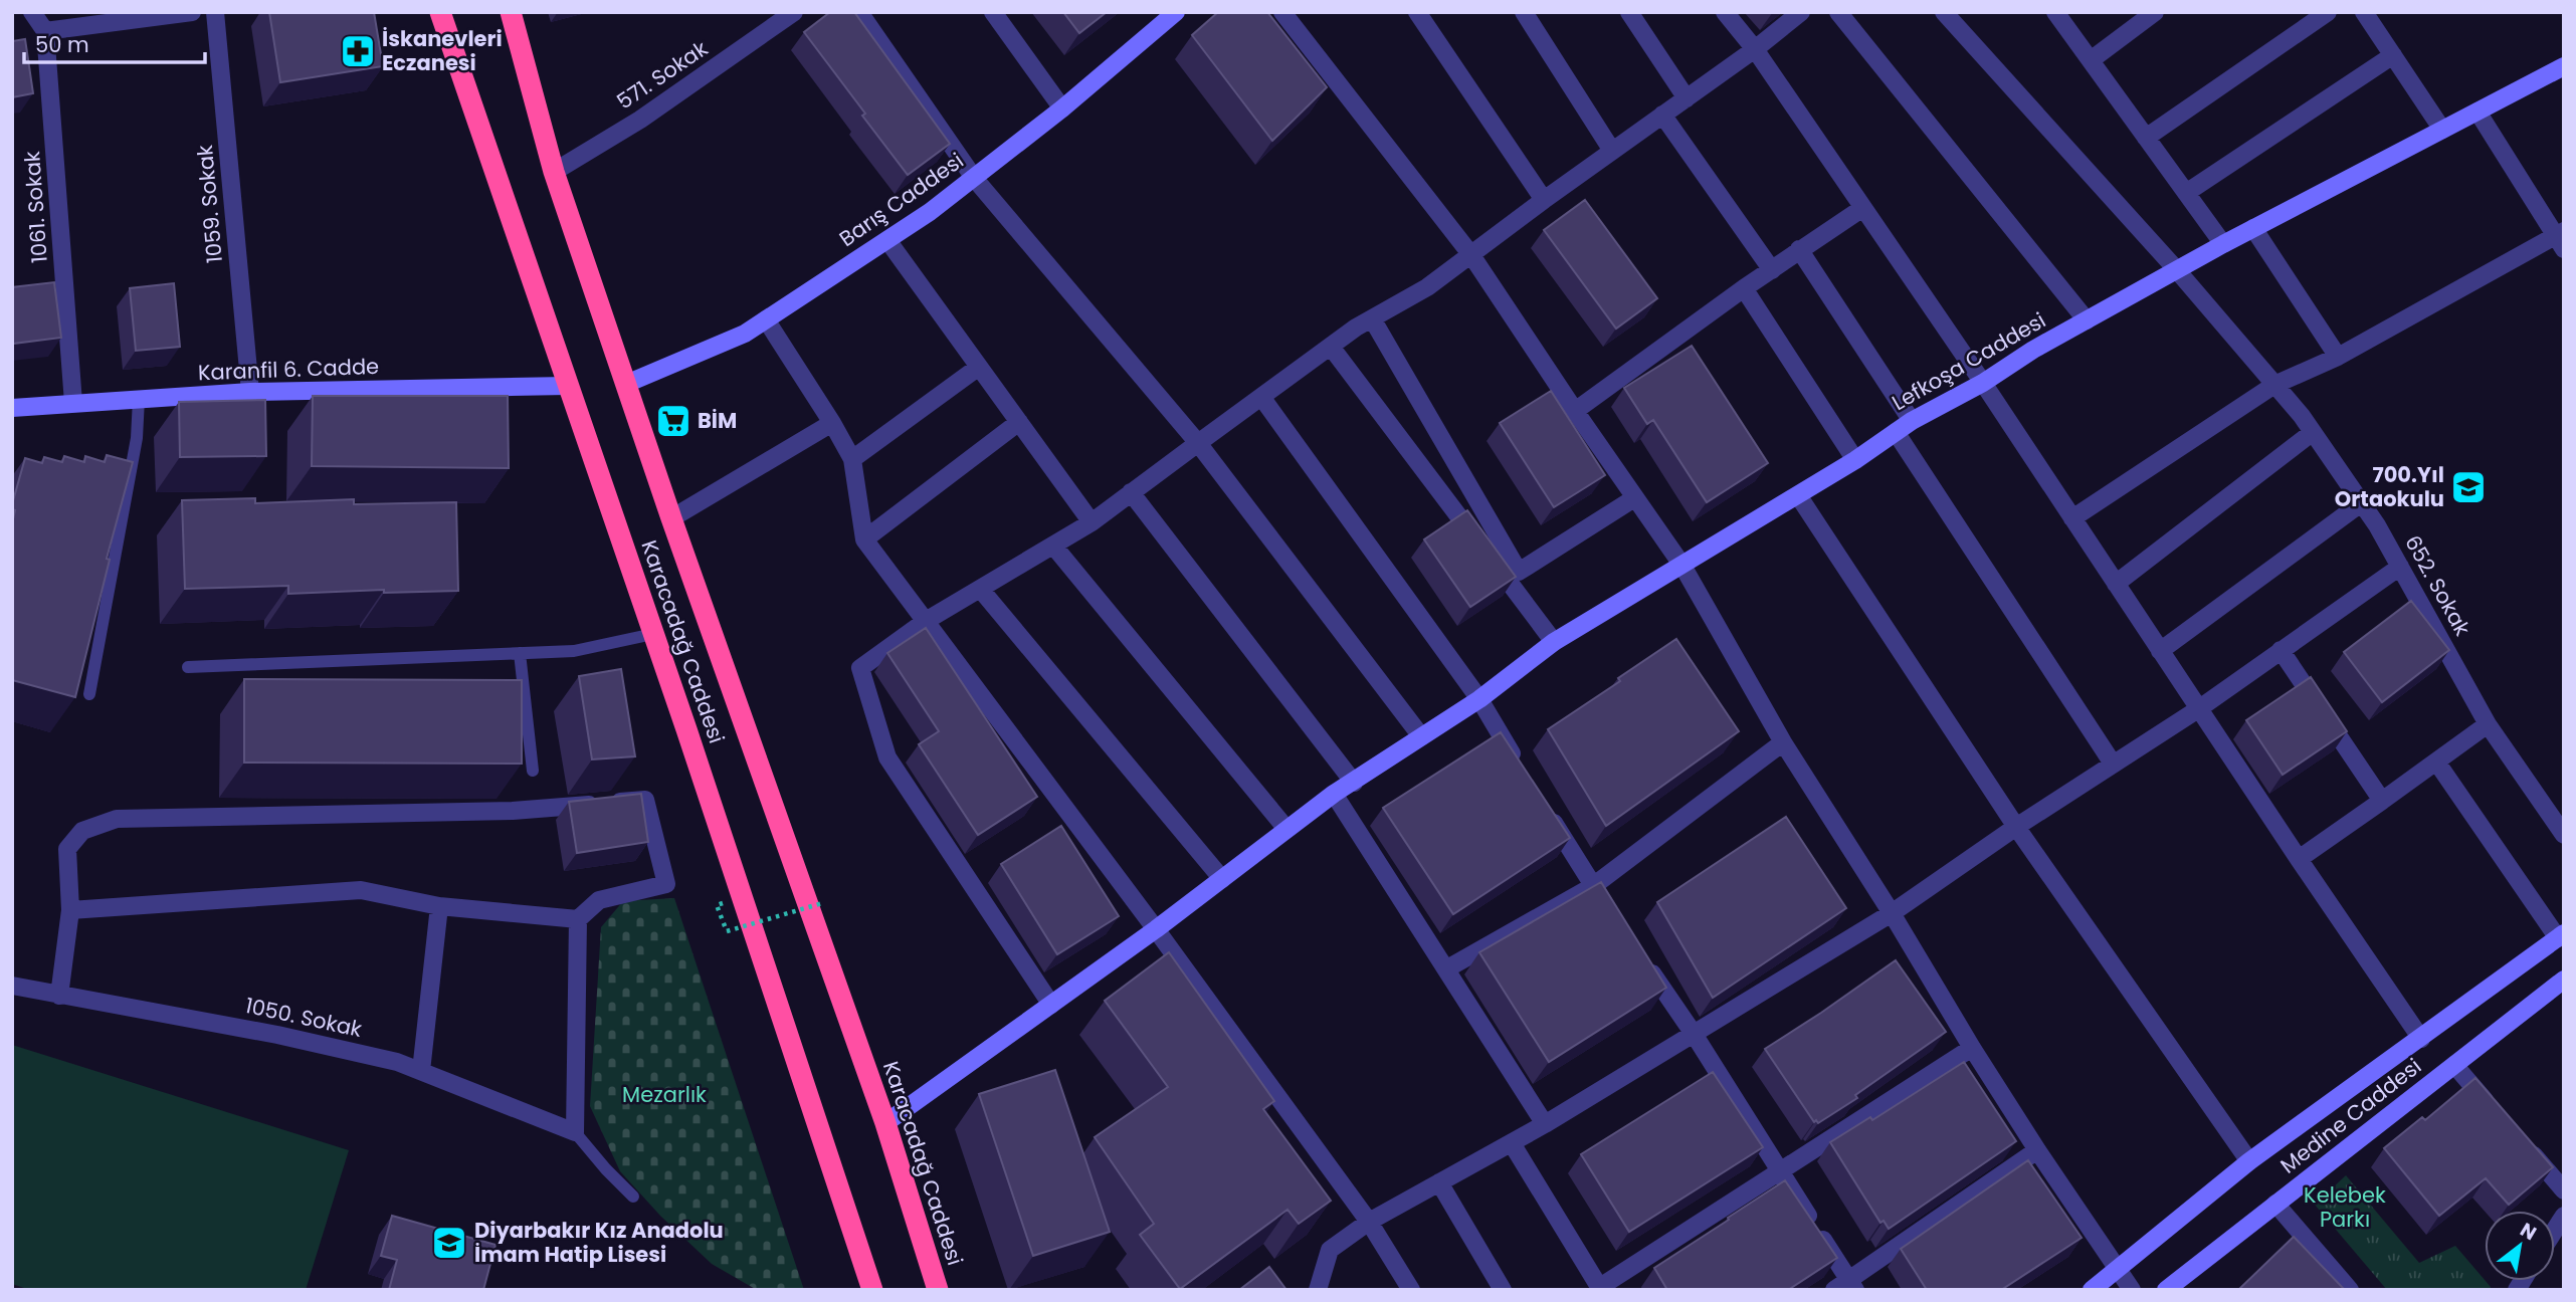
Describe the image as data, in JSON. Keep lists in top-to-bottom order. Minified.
{"streets":{"highway":["Karacadağ Caddesi"],"street":["571. Sokak","Barış Caddesi","1059. Sokak","1061. Sokak","Lefkoşa Caddesi","Karanfil 6. Cadde","652. Sokak","1050. Sokak","Medine Caddesi"]},"crossings":[["571. Sokak","Karacadağ Caddesi"],["Barış Caddesi","Karacadağ Caddesi"],["1059. Sokak","Karanfil 6. Cadde"],["1061. Sokak","Karanfil 6. Cadde"],["Lefkoşa Caddesi","652. Sokak"],["Lefkoşa Caddesi","Karacadağ Caddesi"],["Karanfil 6. Cadde","Karacadağ Caddesi"]],"parks":["Mezarlık","Kelebek Parkı"],"places":{"pharmacy":["İskanevleri Eczanesi"],"supermarket":["BİM"],"school or university":["700.Yıl Ortaokulu","Diyarbakır Kız Anadolu İmam Hatip Lisesi"]},"scale_bar":"50 m","north":"top right"}
